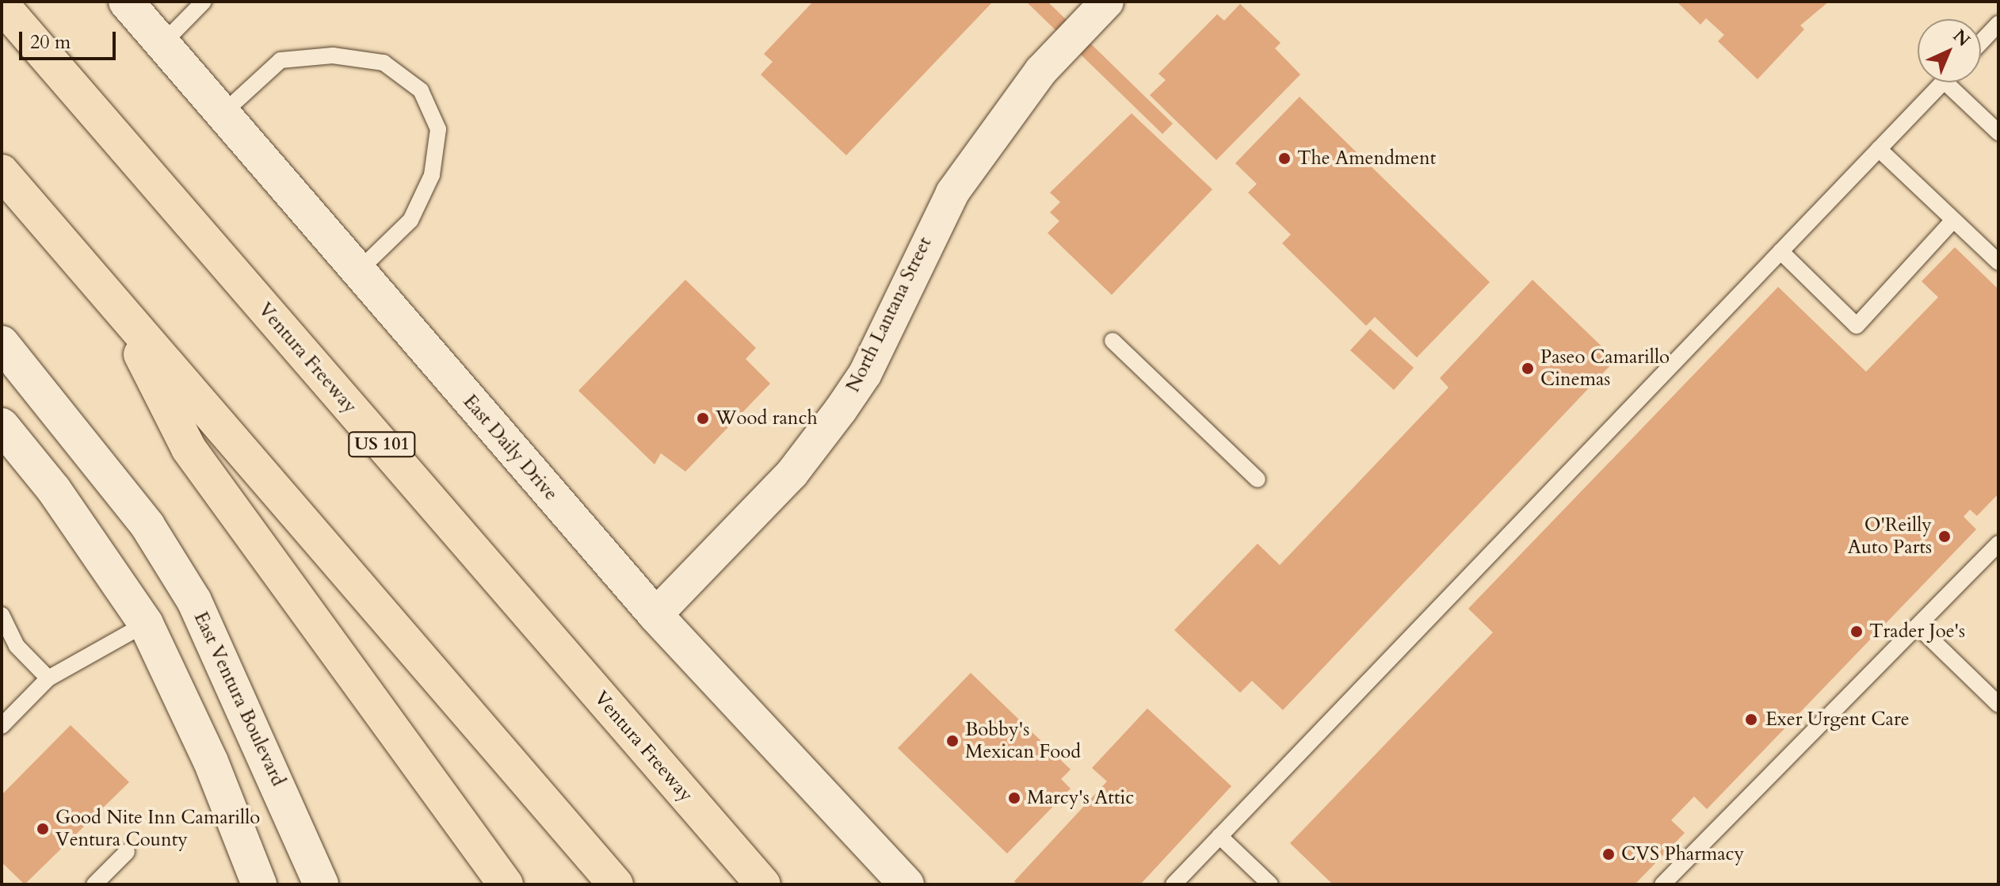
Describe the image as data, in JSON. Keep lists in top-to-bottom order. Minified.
{"streets":{"highway":["Ventura Freeway","US 101"],"main road":["East Daily Drive","East Ventura Boulevard"],"street":["North Lantana Street"]},"crossings":[["North Lantana Street","East Daily Drive"]],"places":["The Amendment","Paseo Camarillo Cinemas","Wood ranch","O'Reilly Auto Parts","Trader Joe's","Exer Urgent Care","Bobby's Mexican Food","Marcy's Attic","Good Nite Inn Camarillo Ventura County","CVS Pharmacy"],"scale_bar":"20 m","north":"top right"}
